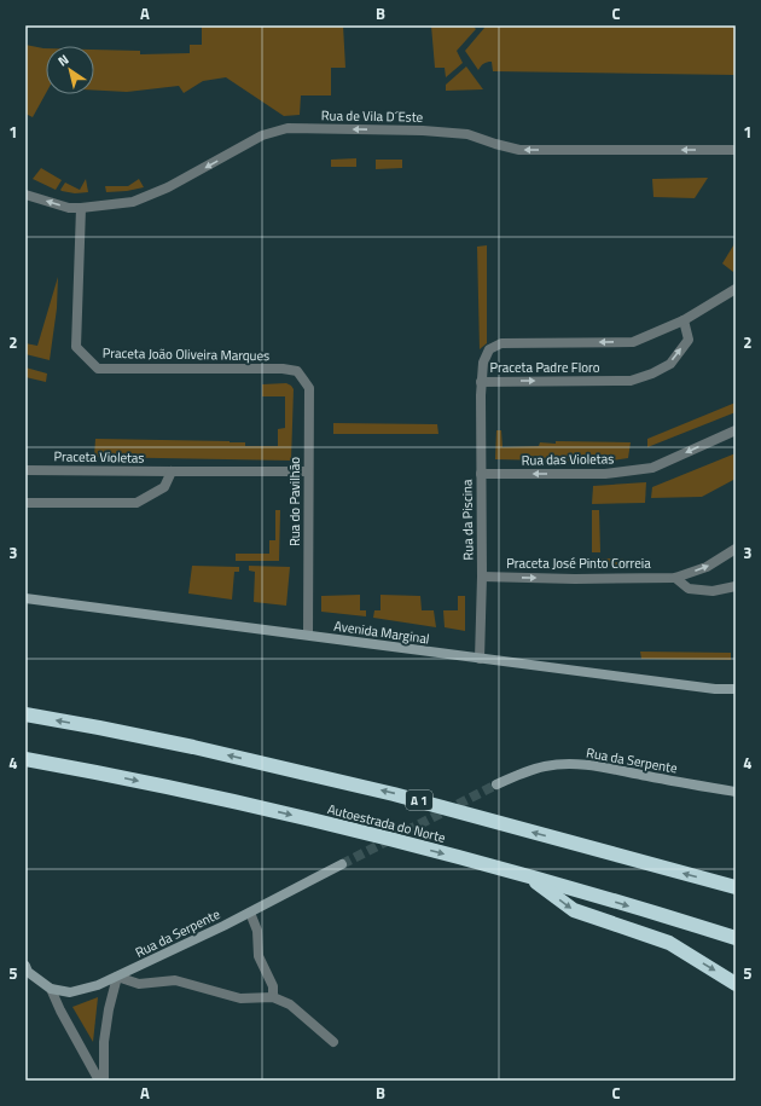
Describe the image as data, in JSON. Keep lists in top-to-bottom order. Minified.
{"streets":{"highway":["A 1","Autoestrada do Norte"],"street":["Rua de Vila D´Este","Praceta João Oliveira Marques","Praceta Padre Floro","Praceta Violetas","Rua das Violetas","Rua do Pavilhão","Rua da Piscina","Praceta José Pinto Correia","Avenida Marginal","Rua da Serpente"]},"crossings":[["Rua de Vila D´Este","Praceta João Oliveira Marques"],["Praceta João Oliveira Marques","Rua do Pavilhão"],["Praceta Padre Floro","Rua da Piscina"],["Praceta Violetas","Rua do Pavilhão"],["Rua das Violetas","Rua da Piscina"],["Rua do Pavilhão","Avenida Marginal"],["Rua da Piscina","Praceta José Pinto Correia"],["Rua da Piscina","Avenida Marginal"]],"one_way":["Rua de Vila D´Este","Rua das Violetas","Praceta José Pinto Correia"],"north":"top left","grid":{"columns":["A","B","C"],"rows":["1","2","3","4","5"]}}
